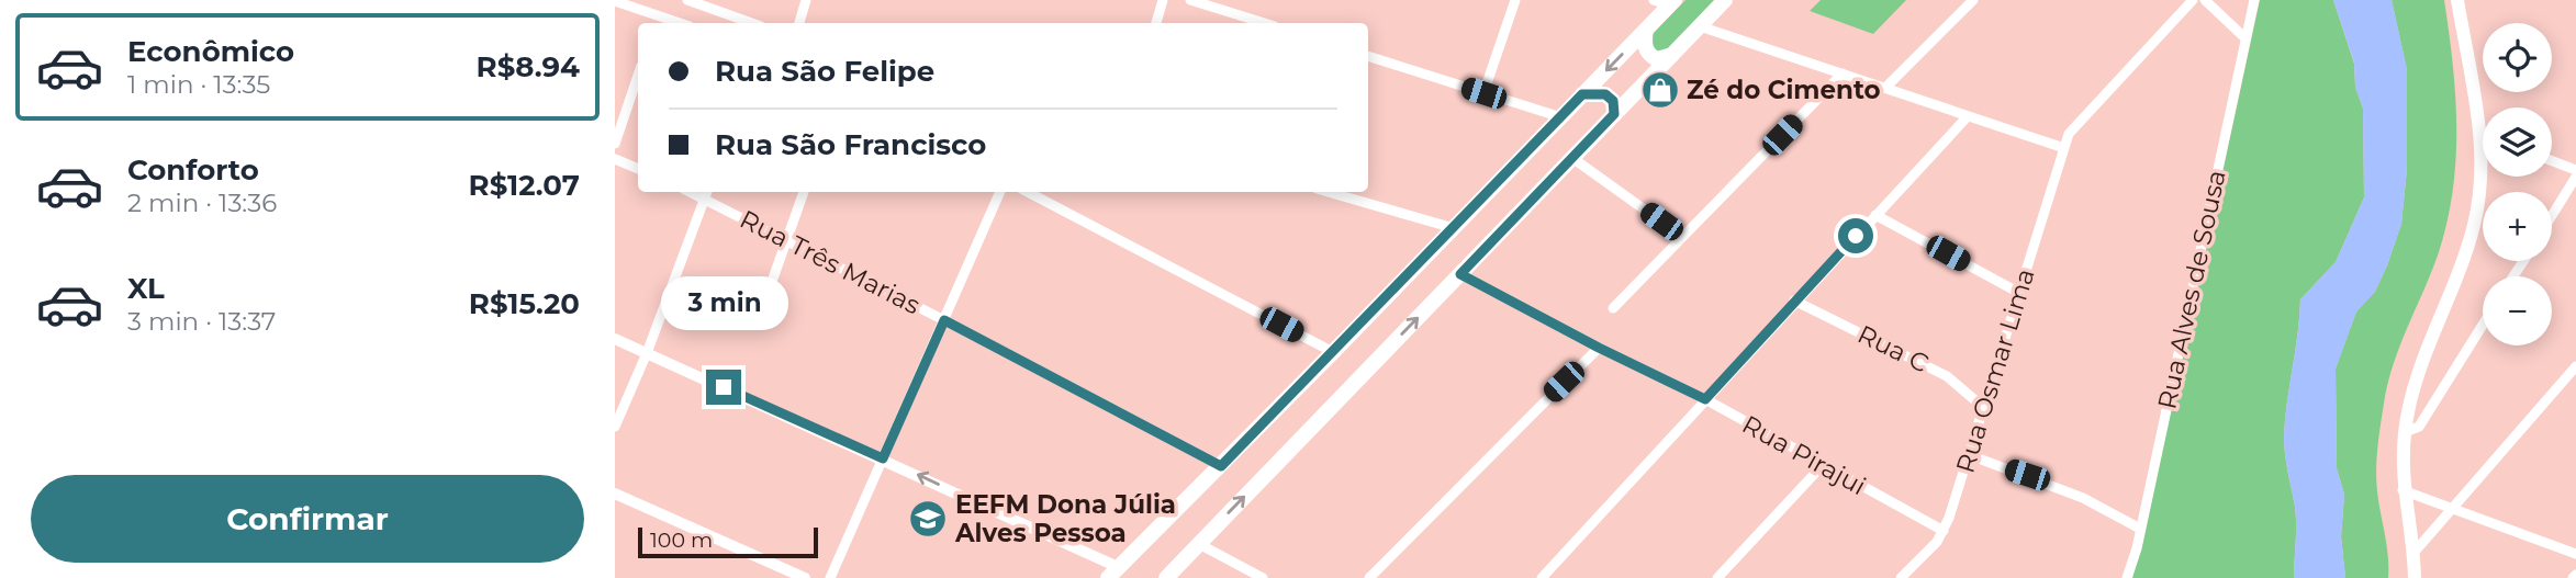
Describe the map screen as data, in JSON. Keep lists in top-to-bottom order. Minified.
{"streets":{"street":["Rua Três Marias","Rua Alves de Sousa","Rua C","Rua Osmar Lima","Rua Pirajui"]},"crossings":[["Rua C","Rua Osmar Lima"],["Rua Osmar Lima","Rua Pirajui"]],"places":{"shop":["Zé do Cimento"],"school or university":["EEFM Dona Júlia Alves Pessoa"]},"scale_bar":"100 m","page":{"list":[{"name":"Econômico","note":"1 min · 13:35","value":"R$8.94"},{"name":"Conforto","note":"2 min · 13:36","value":"R$12.07"},{"name":"XL","note":"3 min · 13:37","value":"R$15.20"}],"map_buttons":["+","−"],"banner":["Rua São Felipe","Rua São Francisco"],"bubble":"3 min","buttons":"Confirmar","scale":"100 m"}}
